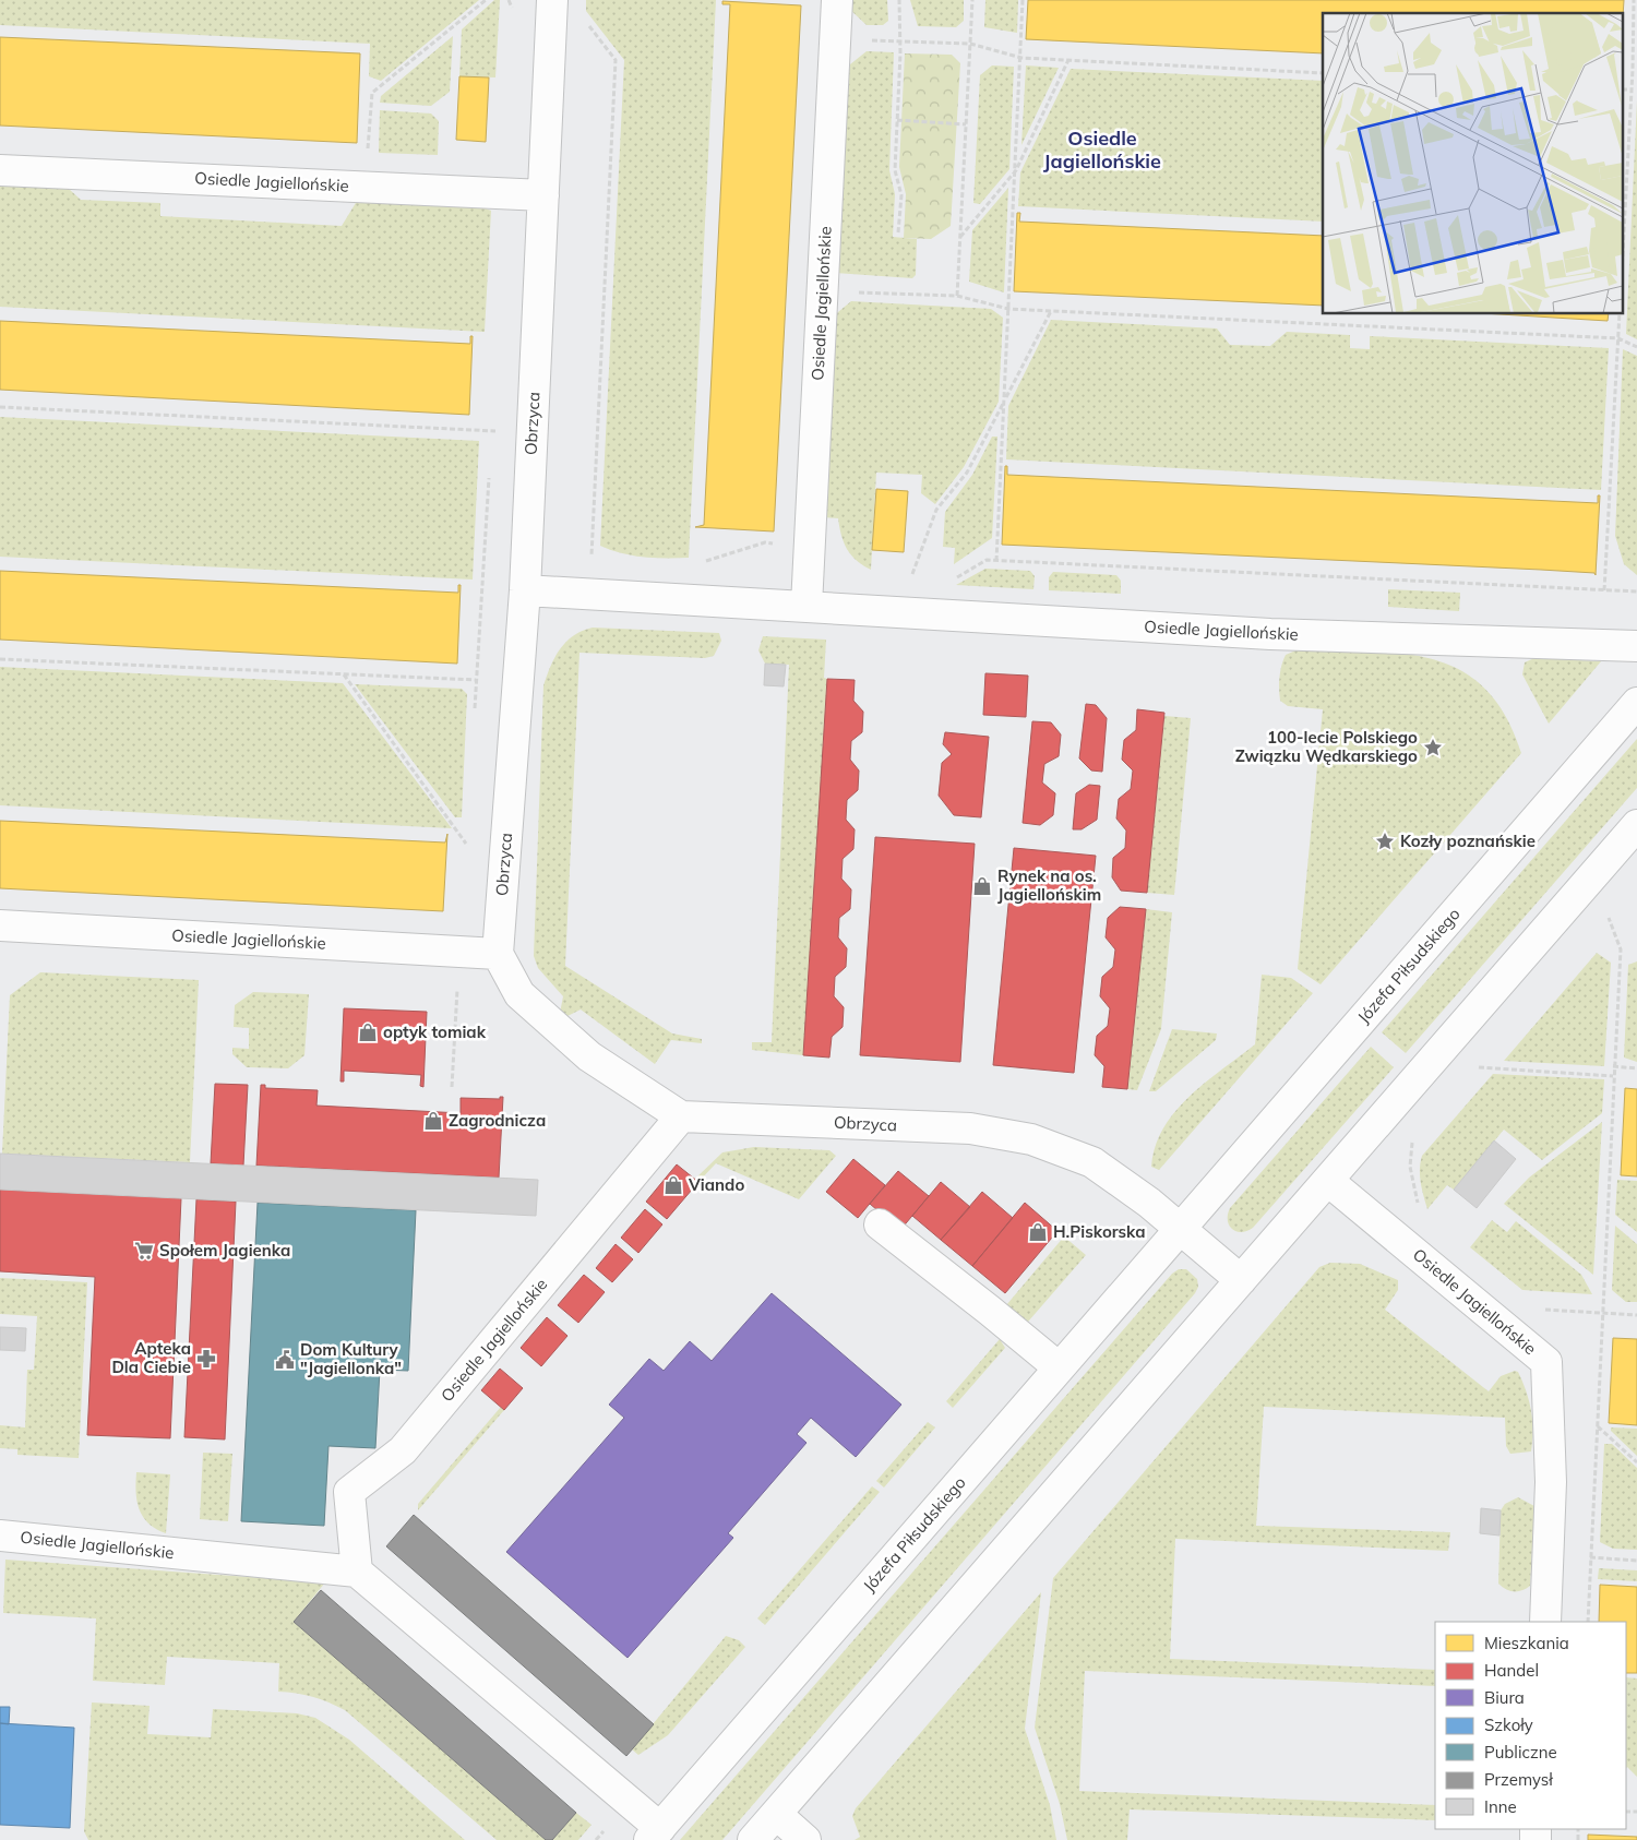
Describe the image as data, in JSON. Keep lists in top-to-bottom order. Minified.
{"streets":{"street":["Osiedle Jagiellońskie","Obrzyca","Józefa Piłsudskiego"]},"crossings":[["Osiedle Jagiellońskie","Obrzyca"],["Obrzyca","Józefa Piłsudskiego"]],"districts":["Osiedle Jagiellońskie"],"places":{"place":["100-lecie Polskiego Związku Wędkarskiego","Kozły poznańskie"],"shop":["Rynek na os. Jagiellońskim","optyk tomiak","Zagrodnicza","Viando","H.Piskorska"],"supermarket":["Społem Jagienka"],"pharmacy":["Apteka Dla Ciebie"],"public building":["Dom Kultury \"Jagiellonka\""]},"legend":["Mieszkania","Handel","Biura","Szkoły","Publiczne","Przemysł","Inne"]}
